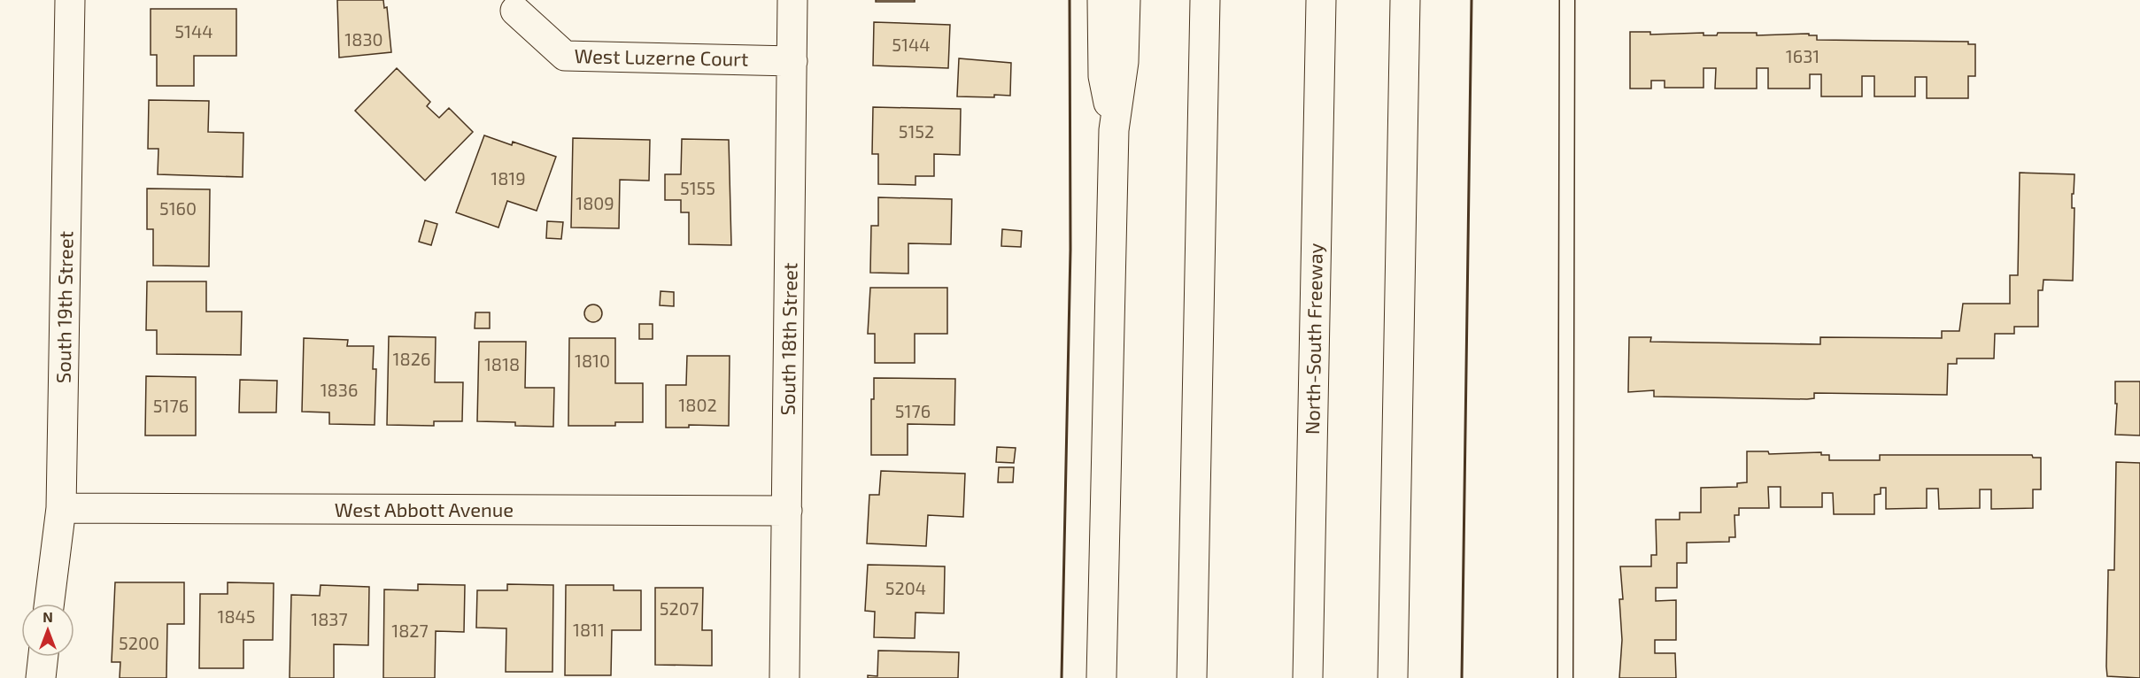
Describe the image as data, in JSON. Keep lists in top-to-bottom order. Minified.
{"streets":{"main road":["West Luzerne Court","South 19th Street","South 18th Street","North-South Freeway","West Abbott Avenue"]},"crossings":[["West Luzerne Court","South 18th Street"],["South 19th Street","West Abbott Avenue"],["South 18th Street","West Abbott Avenue"]],"house_numbers":["5144","1830","5144","1631","5152","1819","5155","1809","5160","1826","1810","1818","1836","1802","5176","5176","5204","5207","1845","1837","1811","1827","5200"],"north":"top"}
